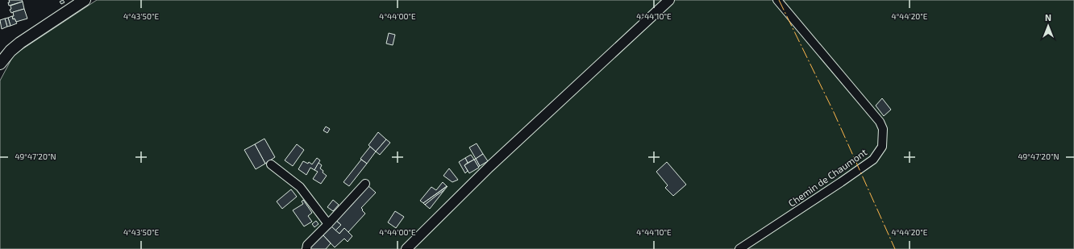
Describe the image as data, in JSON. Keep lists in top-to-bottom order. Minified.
{"streets":{"street":["Chemin de Chaumont"]},"north":"top","coordinates":["4°43'50\"E","4°44'00\"E","4°44'10\"E","4°44'20\"E","49°47'20\"N"]}
